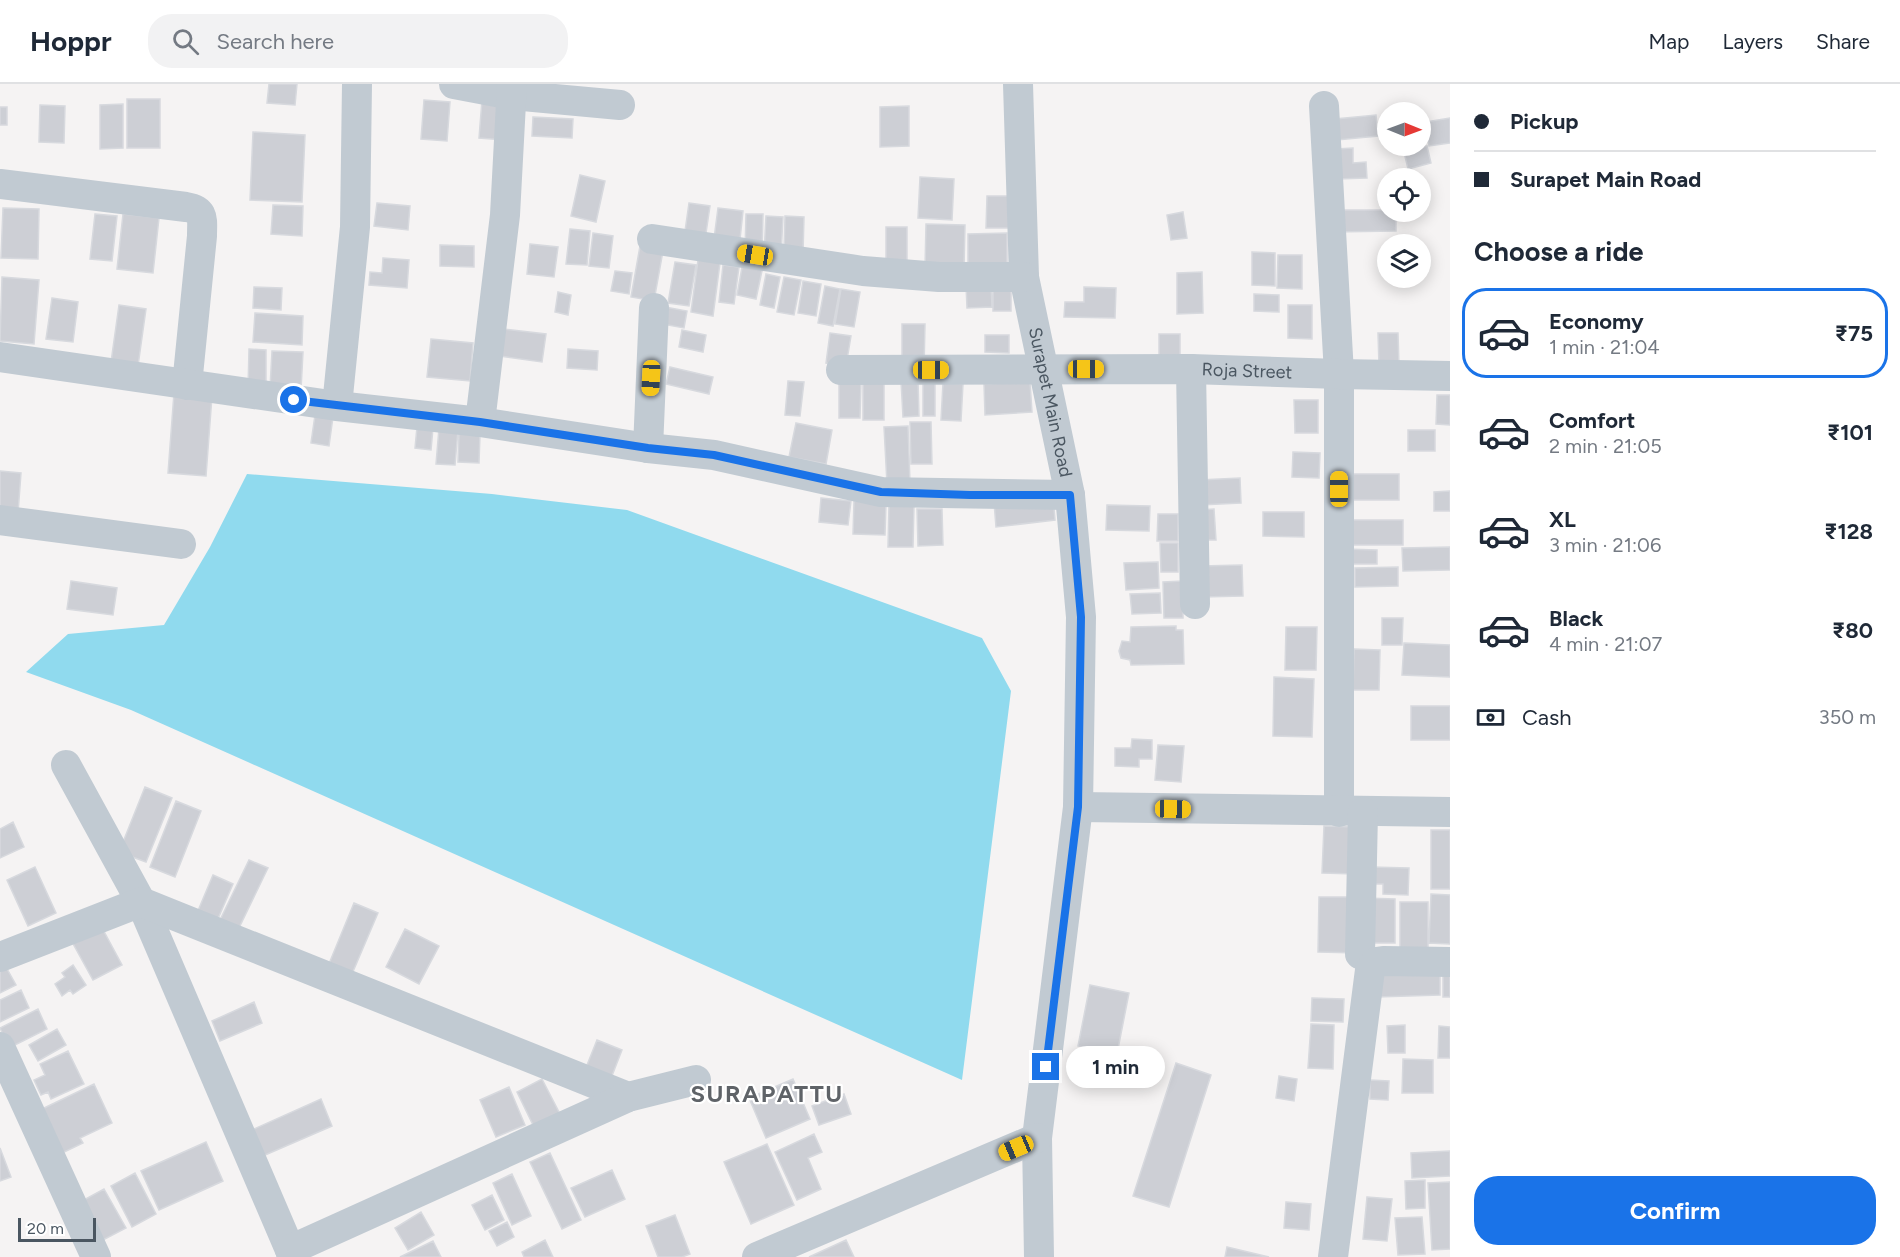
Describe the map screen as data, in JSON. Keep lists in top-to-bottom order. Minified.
{"streets":{"street":["Roja Street","Surapet Main Road"]},"crossings":[["Roja Street","Surapet Main Road"]],"districts":["SURAPATTU"],"scale_bar":"20 m","north":"right","page":{"header":"Hoppr","search":"Search here","nav":["Map","Layers","Share"],"banner":["Pickup","Surapet Main Road"],"heading":"Choose a ride","list":[{"name":"Economy","note":"1 min · 21:04","value":"₹75"},{"name":"Comfort","note":"2 min · 21:05","value":"₹101"},{"name":"XL","note":"3 min · 21:06","value":"₹128"},{"name":"Black","note":"4 min · 21:07","value":"₹80"}],"pay":["Cash","350 m"],"bubble":"1 min","buttons":"Confirm","scale":"20 m"}}
